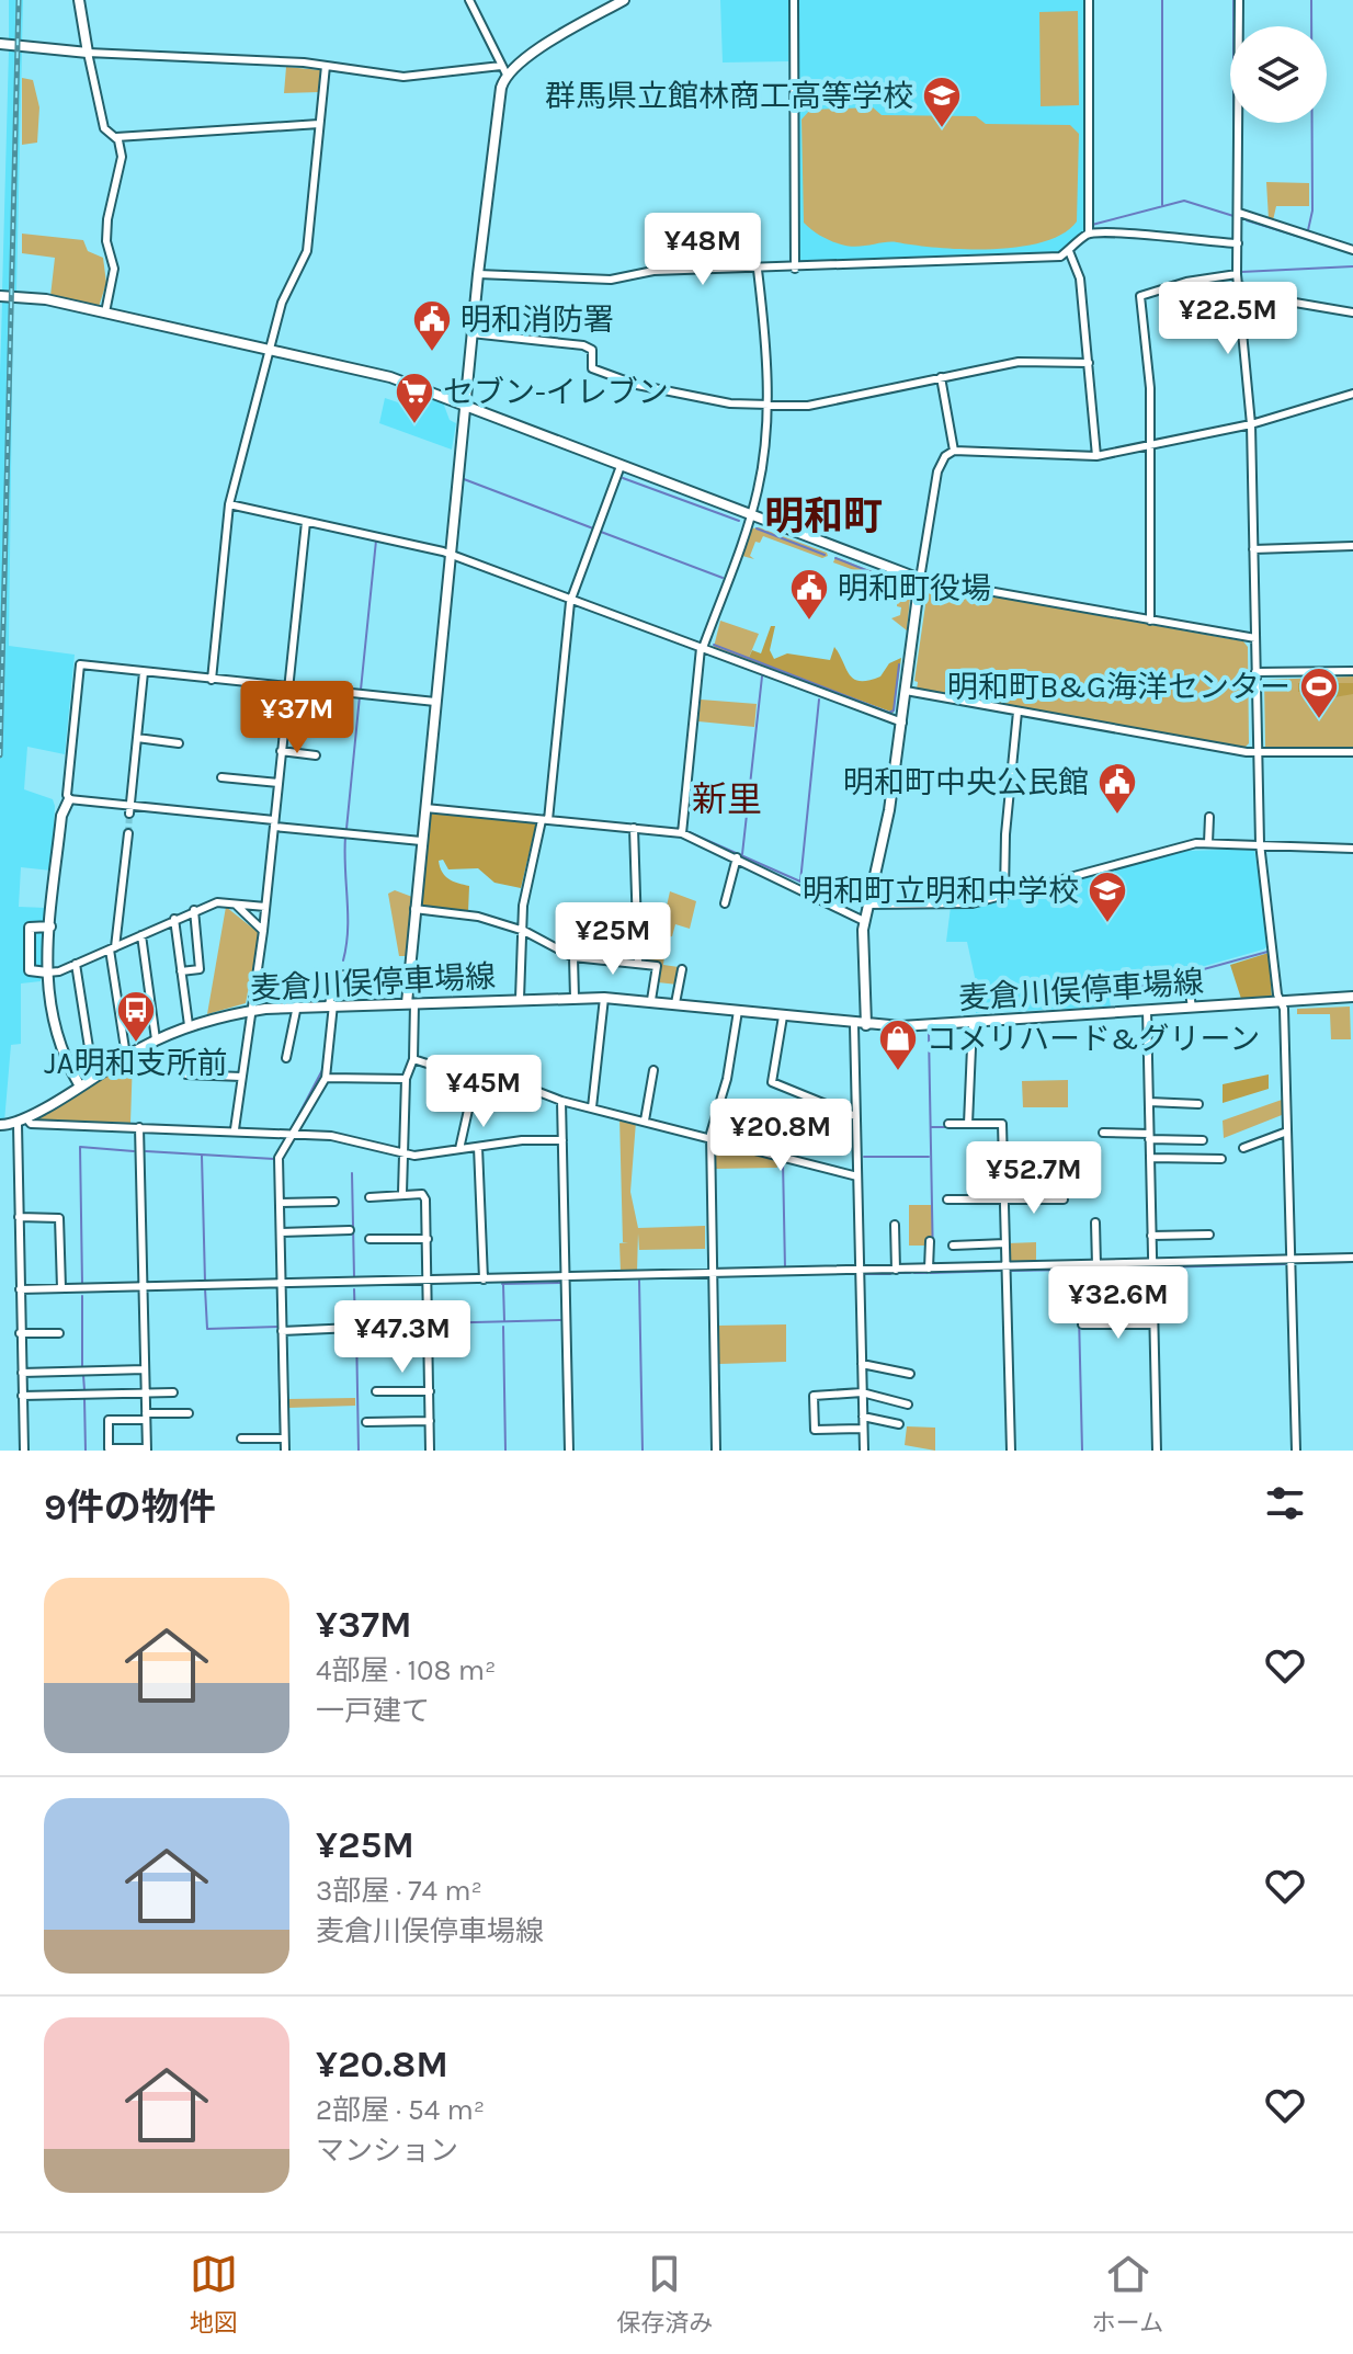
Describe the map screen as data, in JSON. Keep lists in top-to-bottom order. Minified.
{"streets":{"street":["麦倉川俣停車場線"]},"districts":["明和町","新里"],"places":{"school or university":["群馬県立館林商工高等学校","明和町立明和中学校"],"public building":["明和消防署","明和町役場","明和町中央公民館"],"supermarket":["セブン-イレブン"],"sports":["明和町B&G海洋センター"],"bus stop":["JA明和支所前"],"shop":["コメリハード&グリーン"]},"page":{"price":["¥48M","¥22.5M","¥37M","¥25M","¥45M","¥20.8M","¥52.7M","¥32.6M","¥47.3M"],"heading":"9件の物件","list":[{"name":"¥37M","note":"4部屋 · 108 m² · 一戸建て"},{"name":"¥25M","note":"3部屋 · 74 m² · 麦倉川俣停車場線"},{"name":"¥20.8M","note":"2部屋 · 54 m² · マンション"}],"tabs":["地図","保存済み","ホーム"]}}
